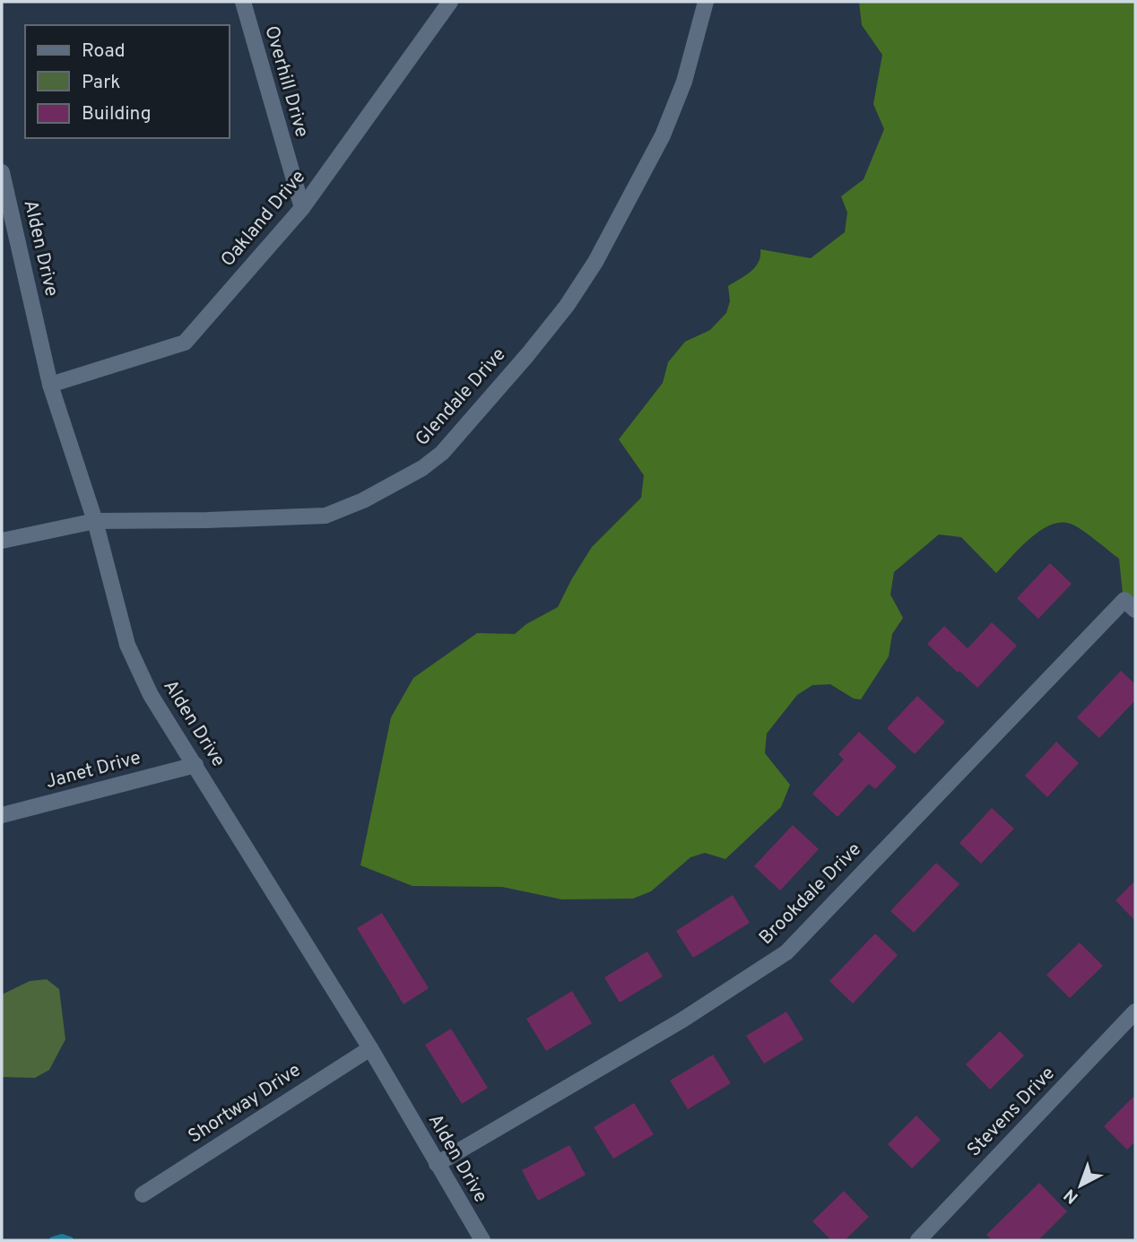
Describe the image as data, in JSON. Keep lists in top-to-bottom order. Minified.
{"streets":{"street":["Overhill Drive","Oakland Drive","Alden Drive","Glendale Drive","Janet Drive","Brookdale Drive","Shortway Drive","Stevens Drive"]},"crossings":[["Overhill Drive","Oakland Drive"],["Oakland Drive","Alden Drive"],["Alden Drive","Glendale Drive"],["Alden Drive","Janet Drive"],["Alden Drive","Brookdale Drive"],["Alden Drive","Shortway Drive"]],"legend":["Road","Park","Building"],"north":"bottom left"}
